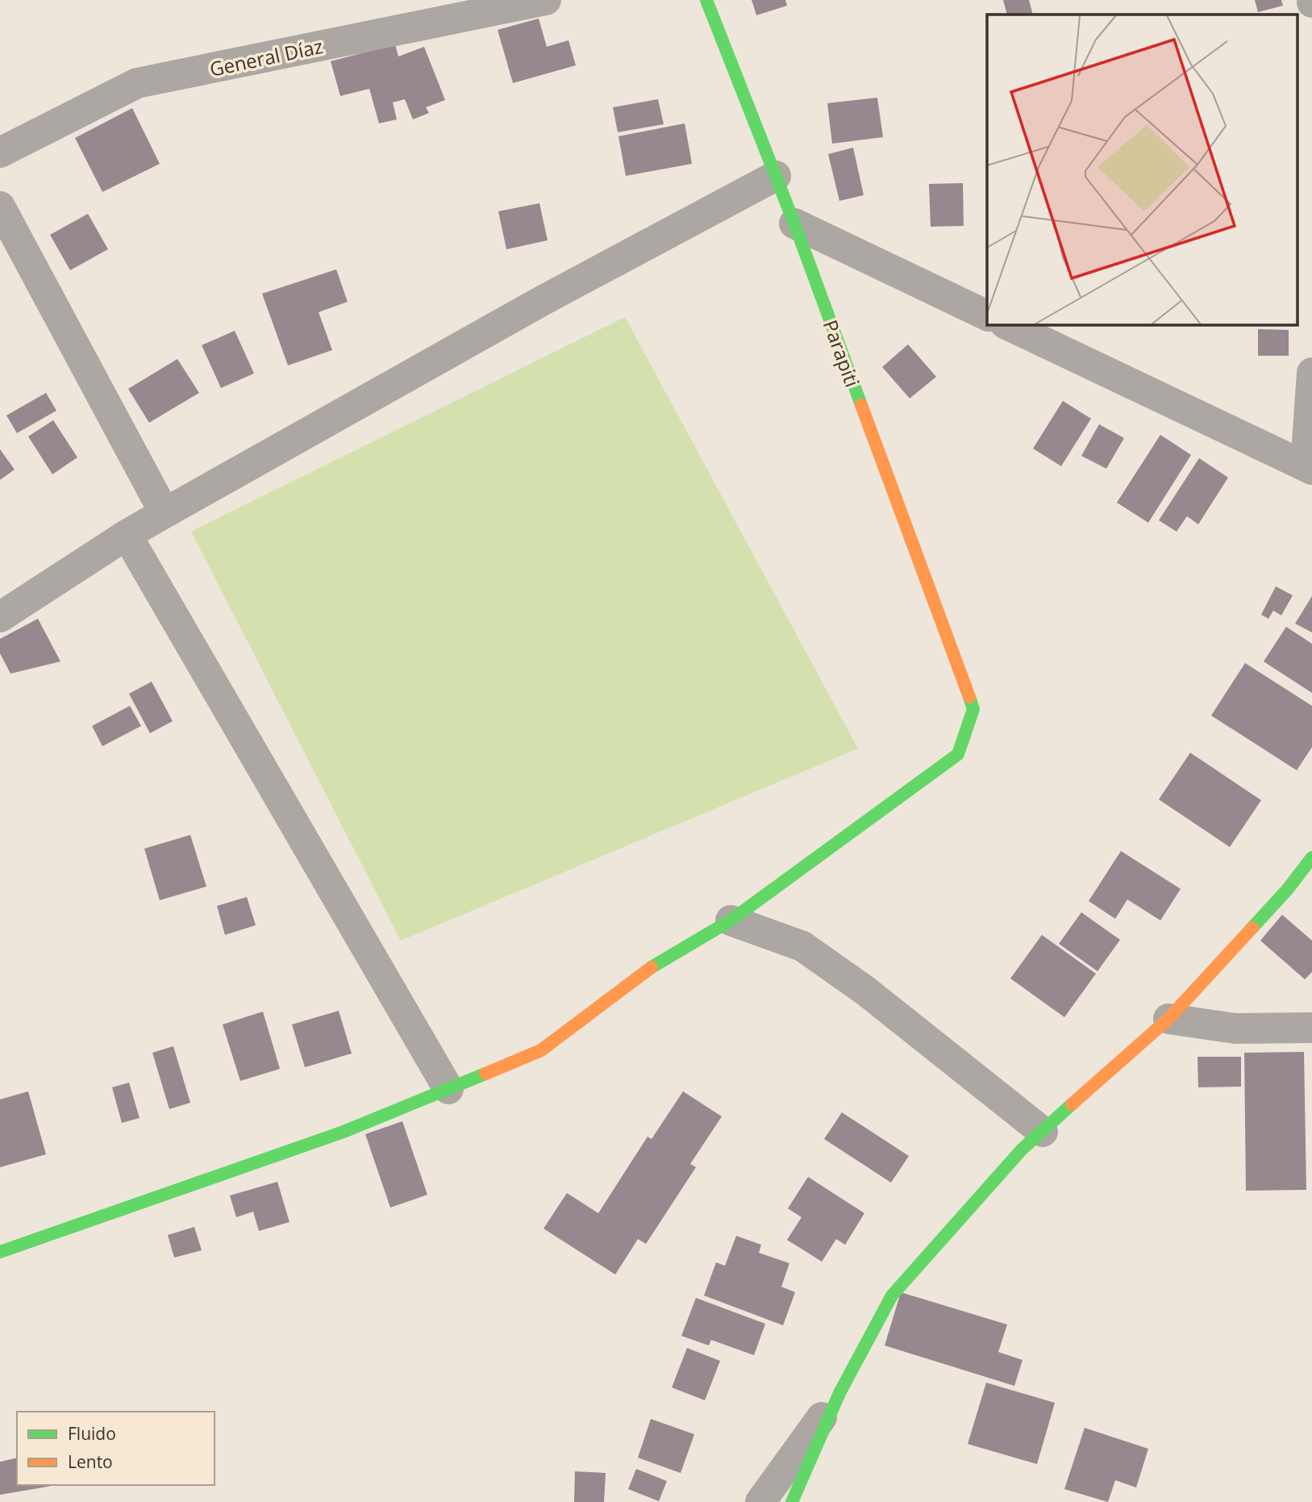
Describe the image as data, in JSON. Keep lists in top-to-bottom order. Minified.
{"streets":{"street":["General Díaz","Parapiti"]},"legend":["Fluido","Lento"]}
